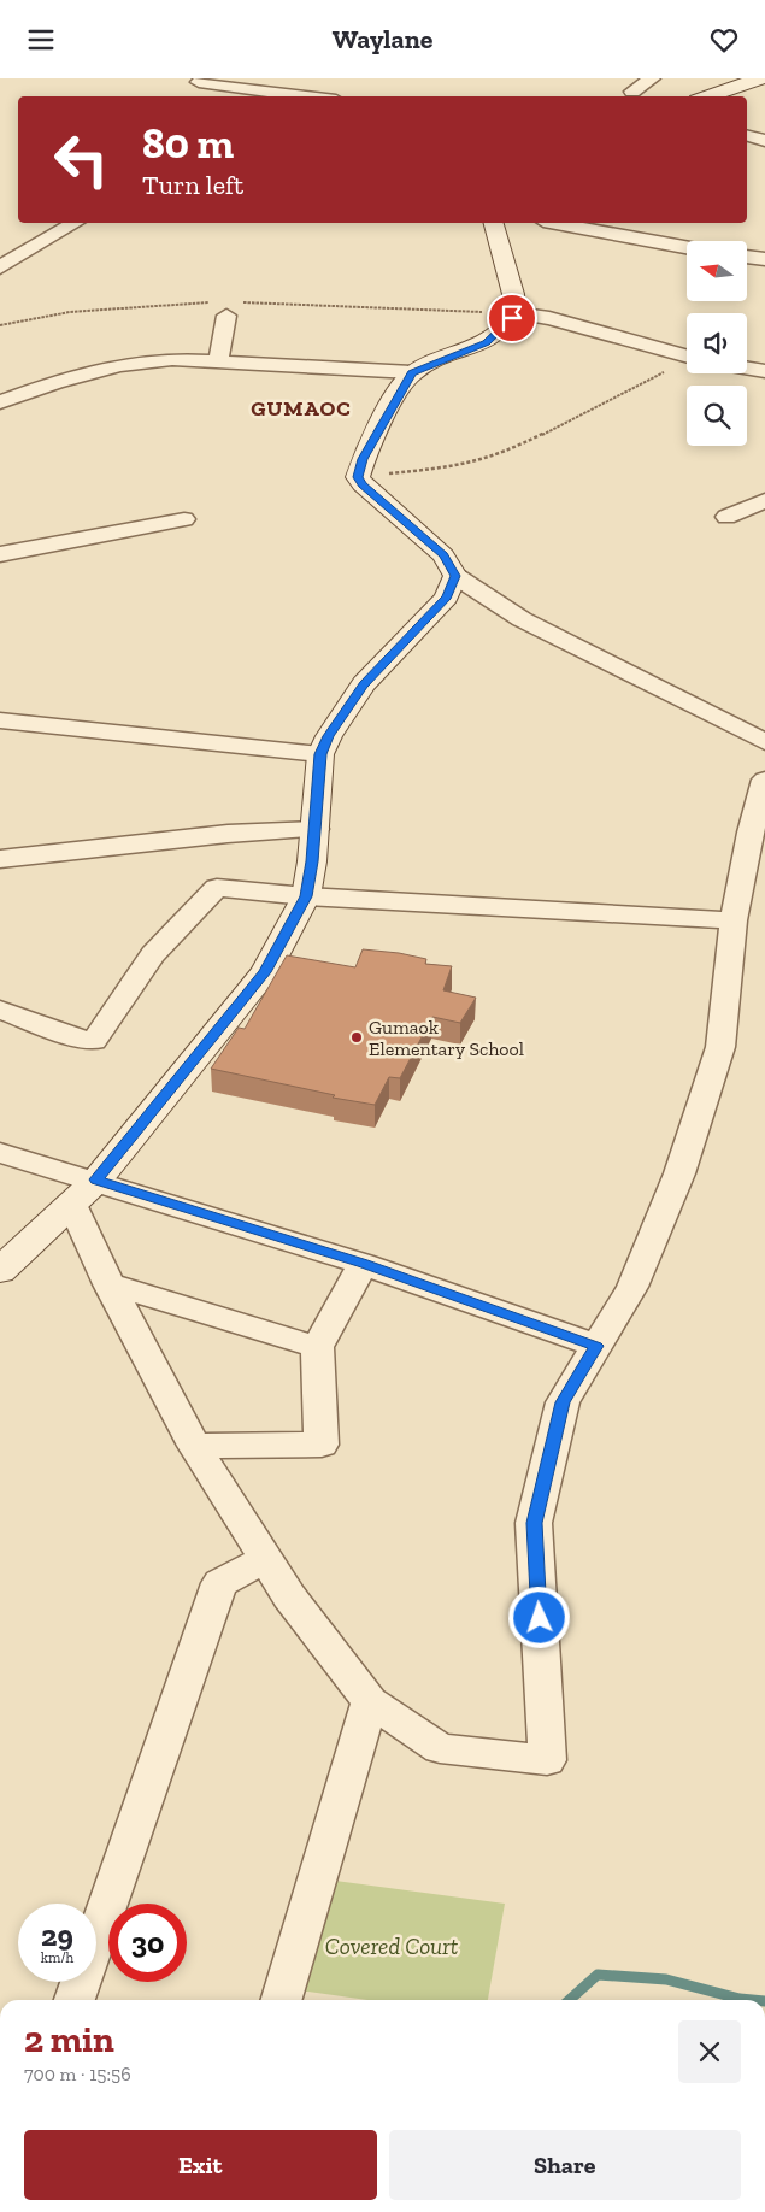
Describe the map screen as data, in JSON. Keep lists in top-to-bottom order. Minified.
{"districts":["GUMAOC"],"parks":["Covered Court"],"places":["Gumaok Elementary School"],"north":"left","page":{"header":"Waylane","turn":["80 m","Turn left"],"speed":"29 km/h","limit":"30","heading":["2 min","700 m · 15:56"],"buttons":["Exit","Share"]}}
